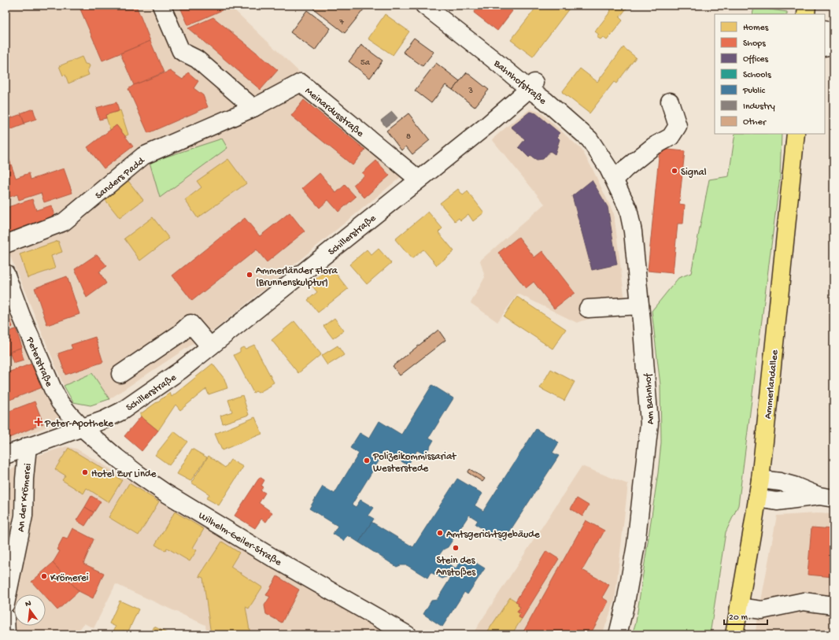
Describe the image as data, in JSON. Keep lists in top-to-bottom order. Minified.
{"streets":{"main road":["Ammerlandallee"],"street":["Bahnhofstraße","Meinardusstraße","Sanders Padd","Schillerstraße","Peterstraße","Am Bahnhof","An der Krömerei","Wilhelm-Geiler-Straße"]},"crossings":[["Bahnhofstraße","Schillerstraße"],["Bahnhofstraße","Am Bahnhof"],["Meinardusstraße","Sanders Padd"],["Meinardusstraße","Schillerstraße"],["Schillerstraße","Peterstraße"],["Schillerstraße","An der Krömerei"],["Schillerstraße","Wilhelm-Geiler-Straße"],["Peterstraße","Wilhelm-Geiler-Straße"]],"places":{"other":["Signal","Ammerländer Flora (Brunnenskulptur)","Polizeikommissariat Westerstede","Hotel Zur Linde","Amtsgerichtsgebäude","Stein des Anstoßes","Krömerei"],"health":["Peter-Apotheke"]},"house_numbers":["7","5a","3","8"],"legend":["Homes","Shops","Offices","Schools","Public","Industry","Other"],"scale_bar":"20 m","north":"top"}
